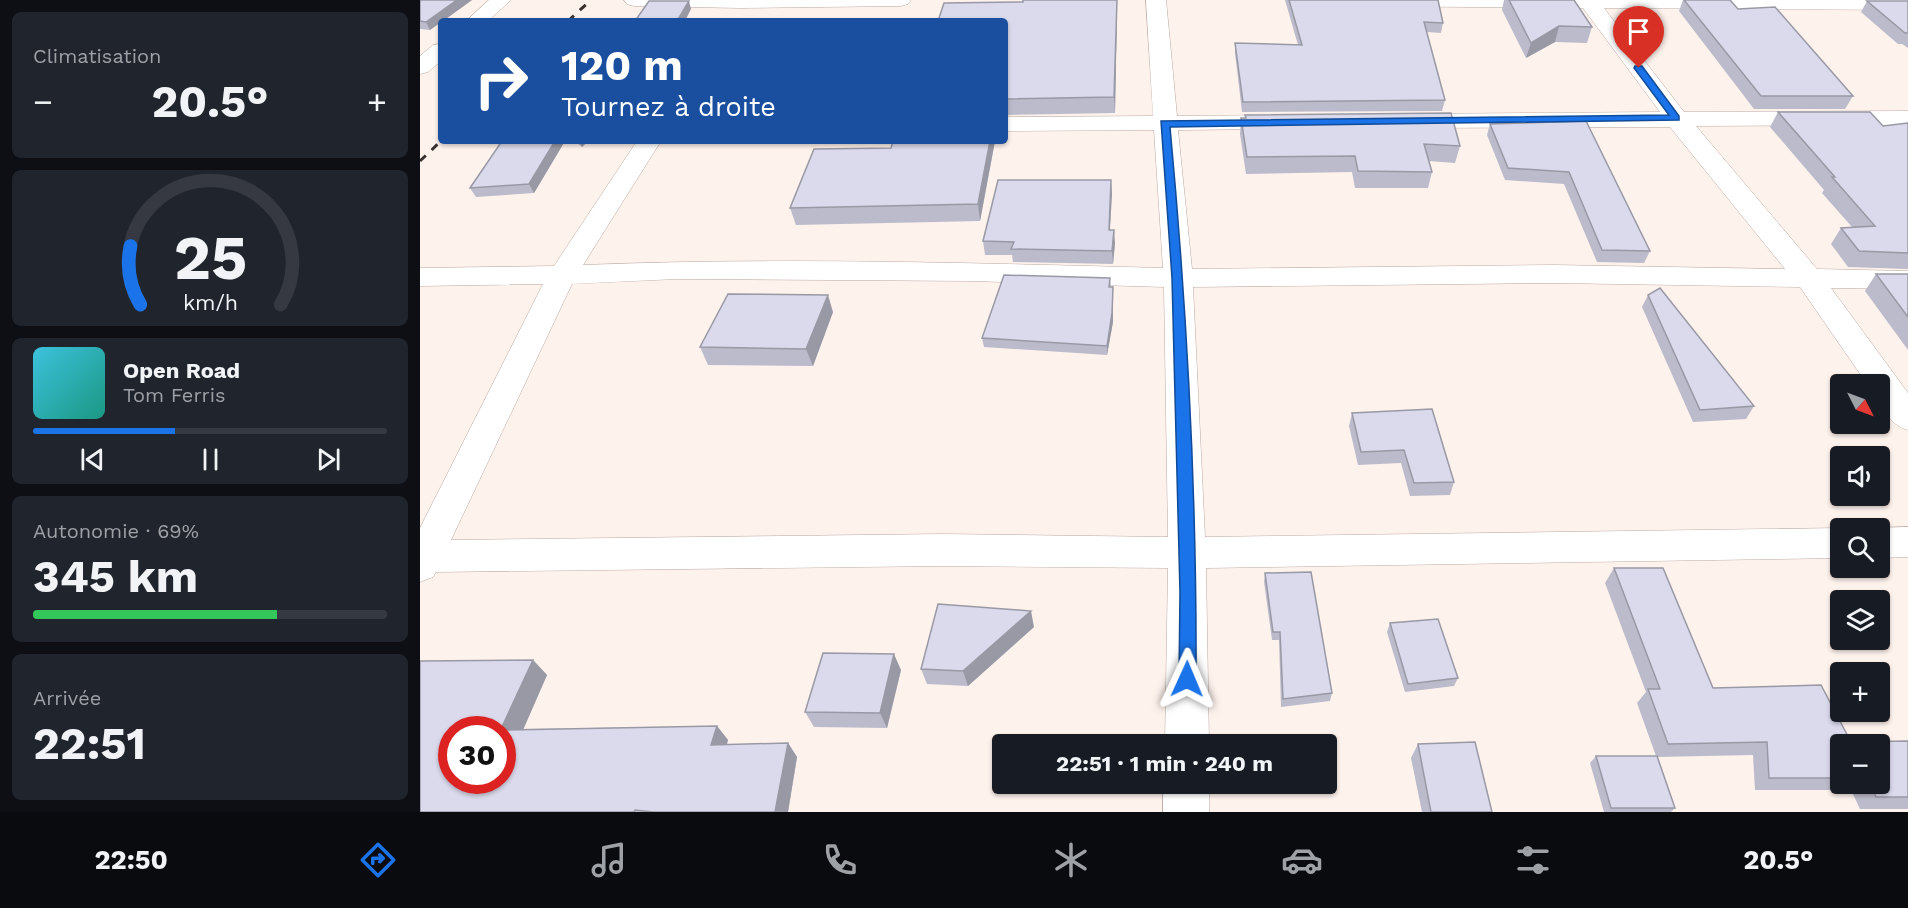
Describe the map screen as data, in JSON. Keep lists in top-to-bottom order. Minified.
{"north":"bottom right","page":{"tile":["Climatisation",["Autonomie · 69%","345 km"],["Arrivée","22:51"]],"turn":["120 m","Tournez à droite"],"heat":["−","20.5°","+"],"song":["Open Road","Tom Ferris"],"map_buttons":["+","−"],"limit":"30","trip":"22:51 · 1 min · 240 m","tabs":["22:50","20.5°"],"gauge":["25","km/h"]}}
